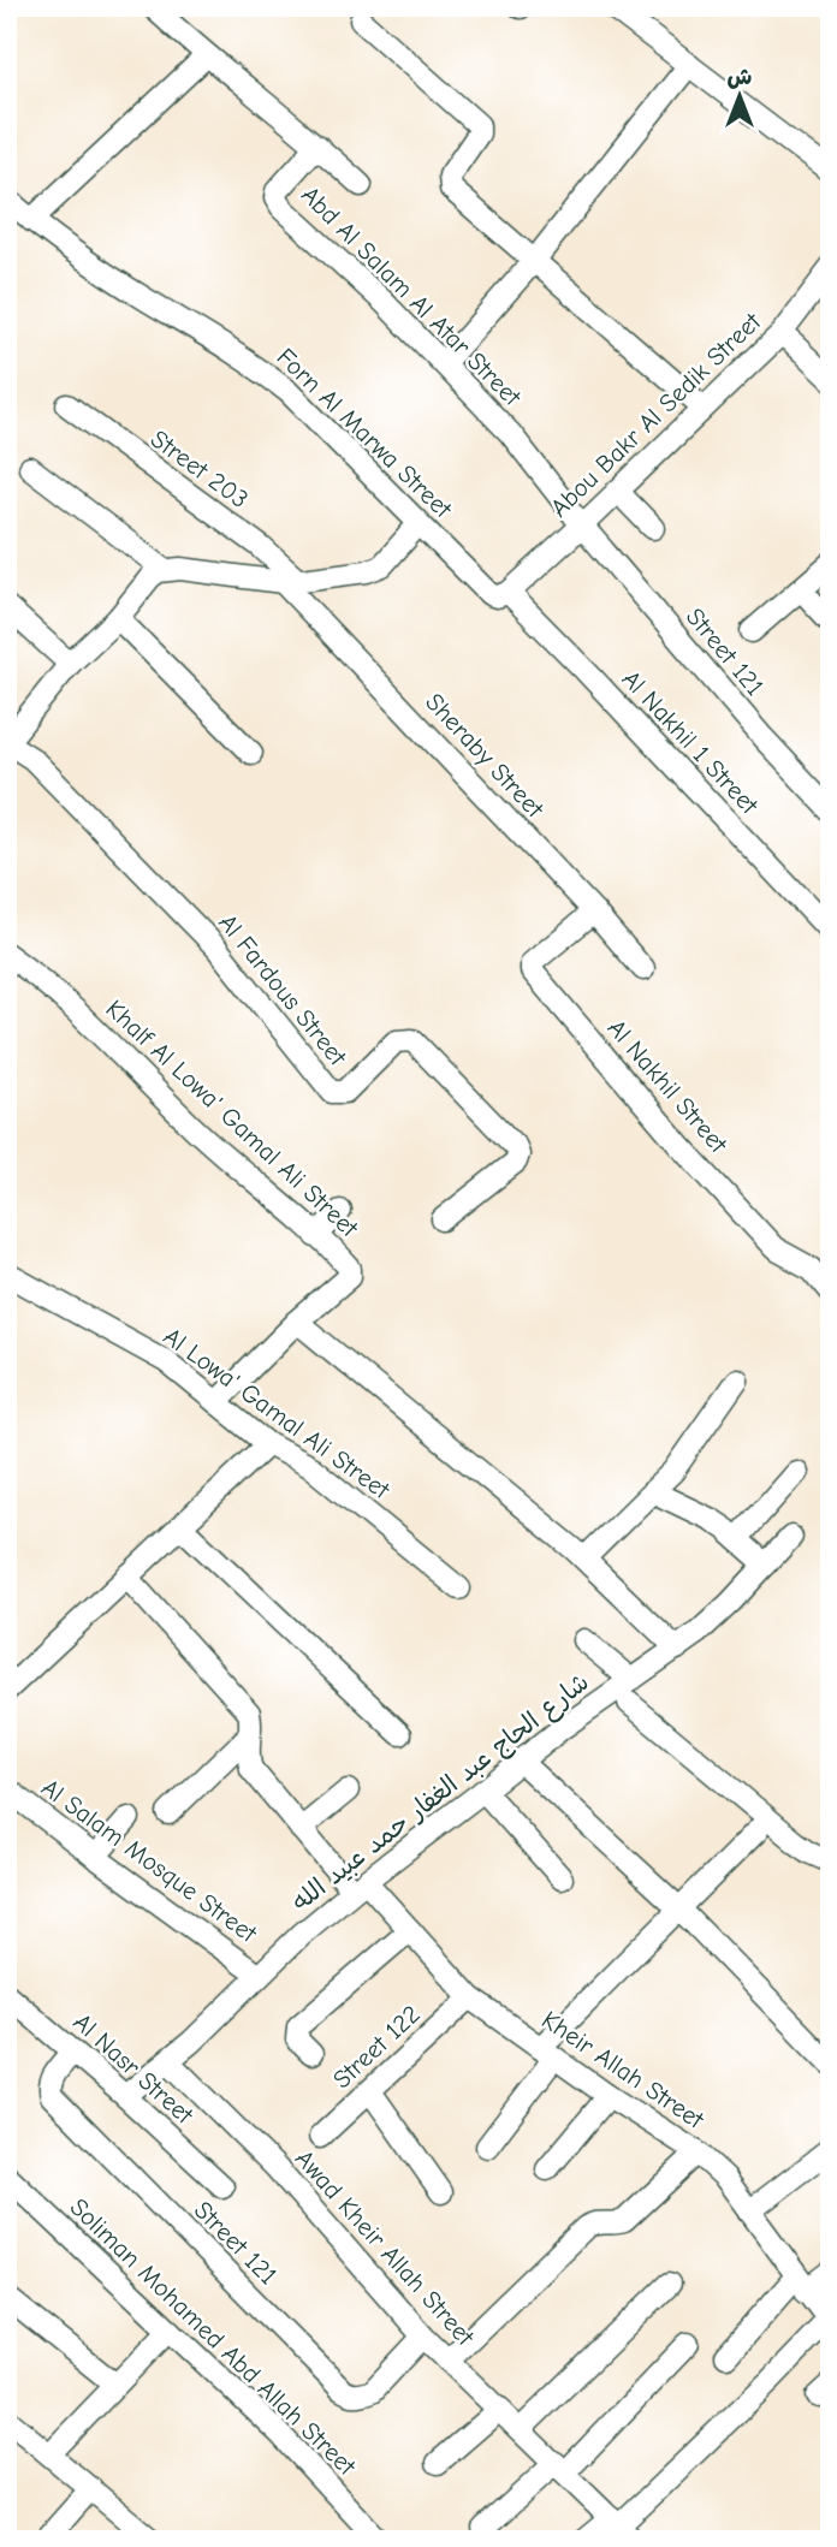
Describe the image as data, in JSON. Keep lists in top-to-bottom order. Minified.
{"streets":{"street":["Abd Al Salam Al Atar Street","Abou Bakr Al Sedik Street","Forn Al Marwa Street","Street 203","Street 121","Al Nakhil 1 Street","Sheraby Street","Al Fardous Street","Al Nakhil Street","Khalf Al Lowa' Gamal Ali Street","Al Lowa' Gamal Ali Street","شارع الحاج عبد الغفار حمد عبيد الله","Al Salam Mosque Street","Street 122","Al Nasr Street","Kheir Allah Street","Awad Kheir Allah Street","Soliman Mohamed Abd Allah Street"]},"crossings":[["Abd Al Salam Al Atar Street","Abou Bakr Al Sedik Street"],["Abd Al Salam Al Atar Street","Street 121"],["Abou Bakr Al Sedik Street","Forn Al Marwa Street"],["Abou Bakr Al Sedik Street","Street 121"],["Abou Bakr Al Sedik Street","Al Nakhil 1 Street"],["Forn Al Marwa Street","Al Nakhil 1 Street"],["Street 203","Sheraby Street"],["Street 121","Al Nasr Street"],["Street 121","Awad Kheir Allah Street"],["Sheraby Street","Al Nakhil Street"],["Khalf Al Lowa' Gamal Ali Street","Al Lowa' Gamal Ali Street"],["شارع الحاج عبد الغفار حمد عبيد الله","Al Salam Mosque Street"],["شارع الحاج عبد الغفار حمد عبيد الله","Al Nasr Street"],["شارع الحاج عبد الغفار حمد عبيد الله","Kheir Allah Street"],["شارع الحاج عبد الغفار حمد عبيد الله","Awad Kheir Allah Street"],["Street 122","Kheir Allah Street"]],"north":"top"}
